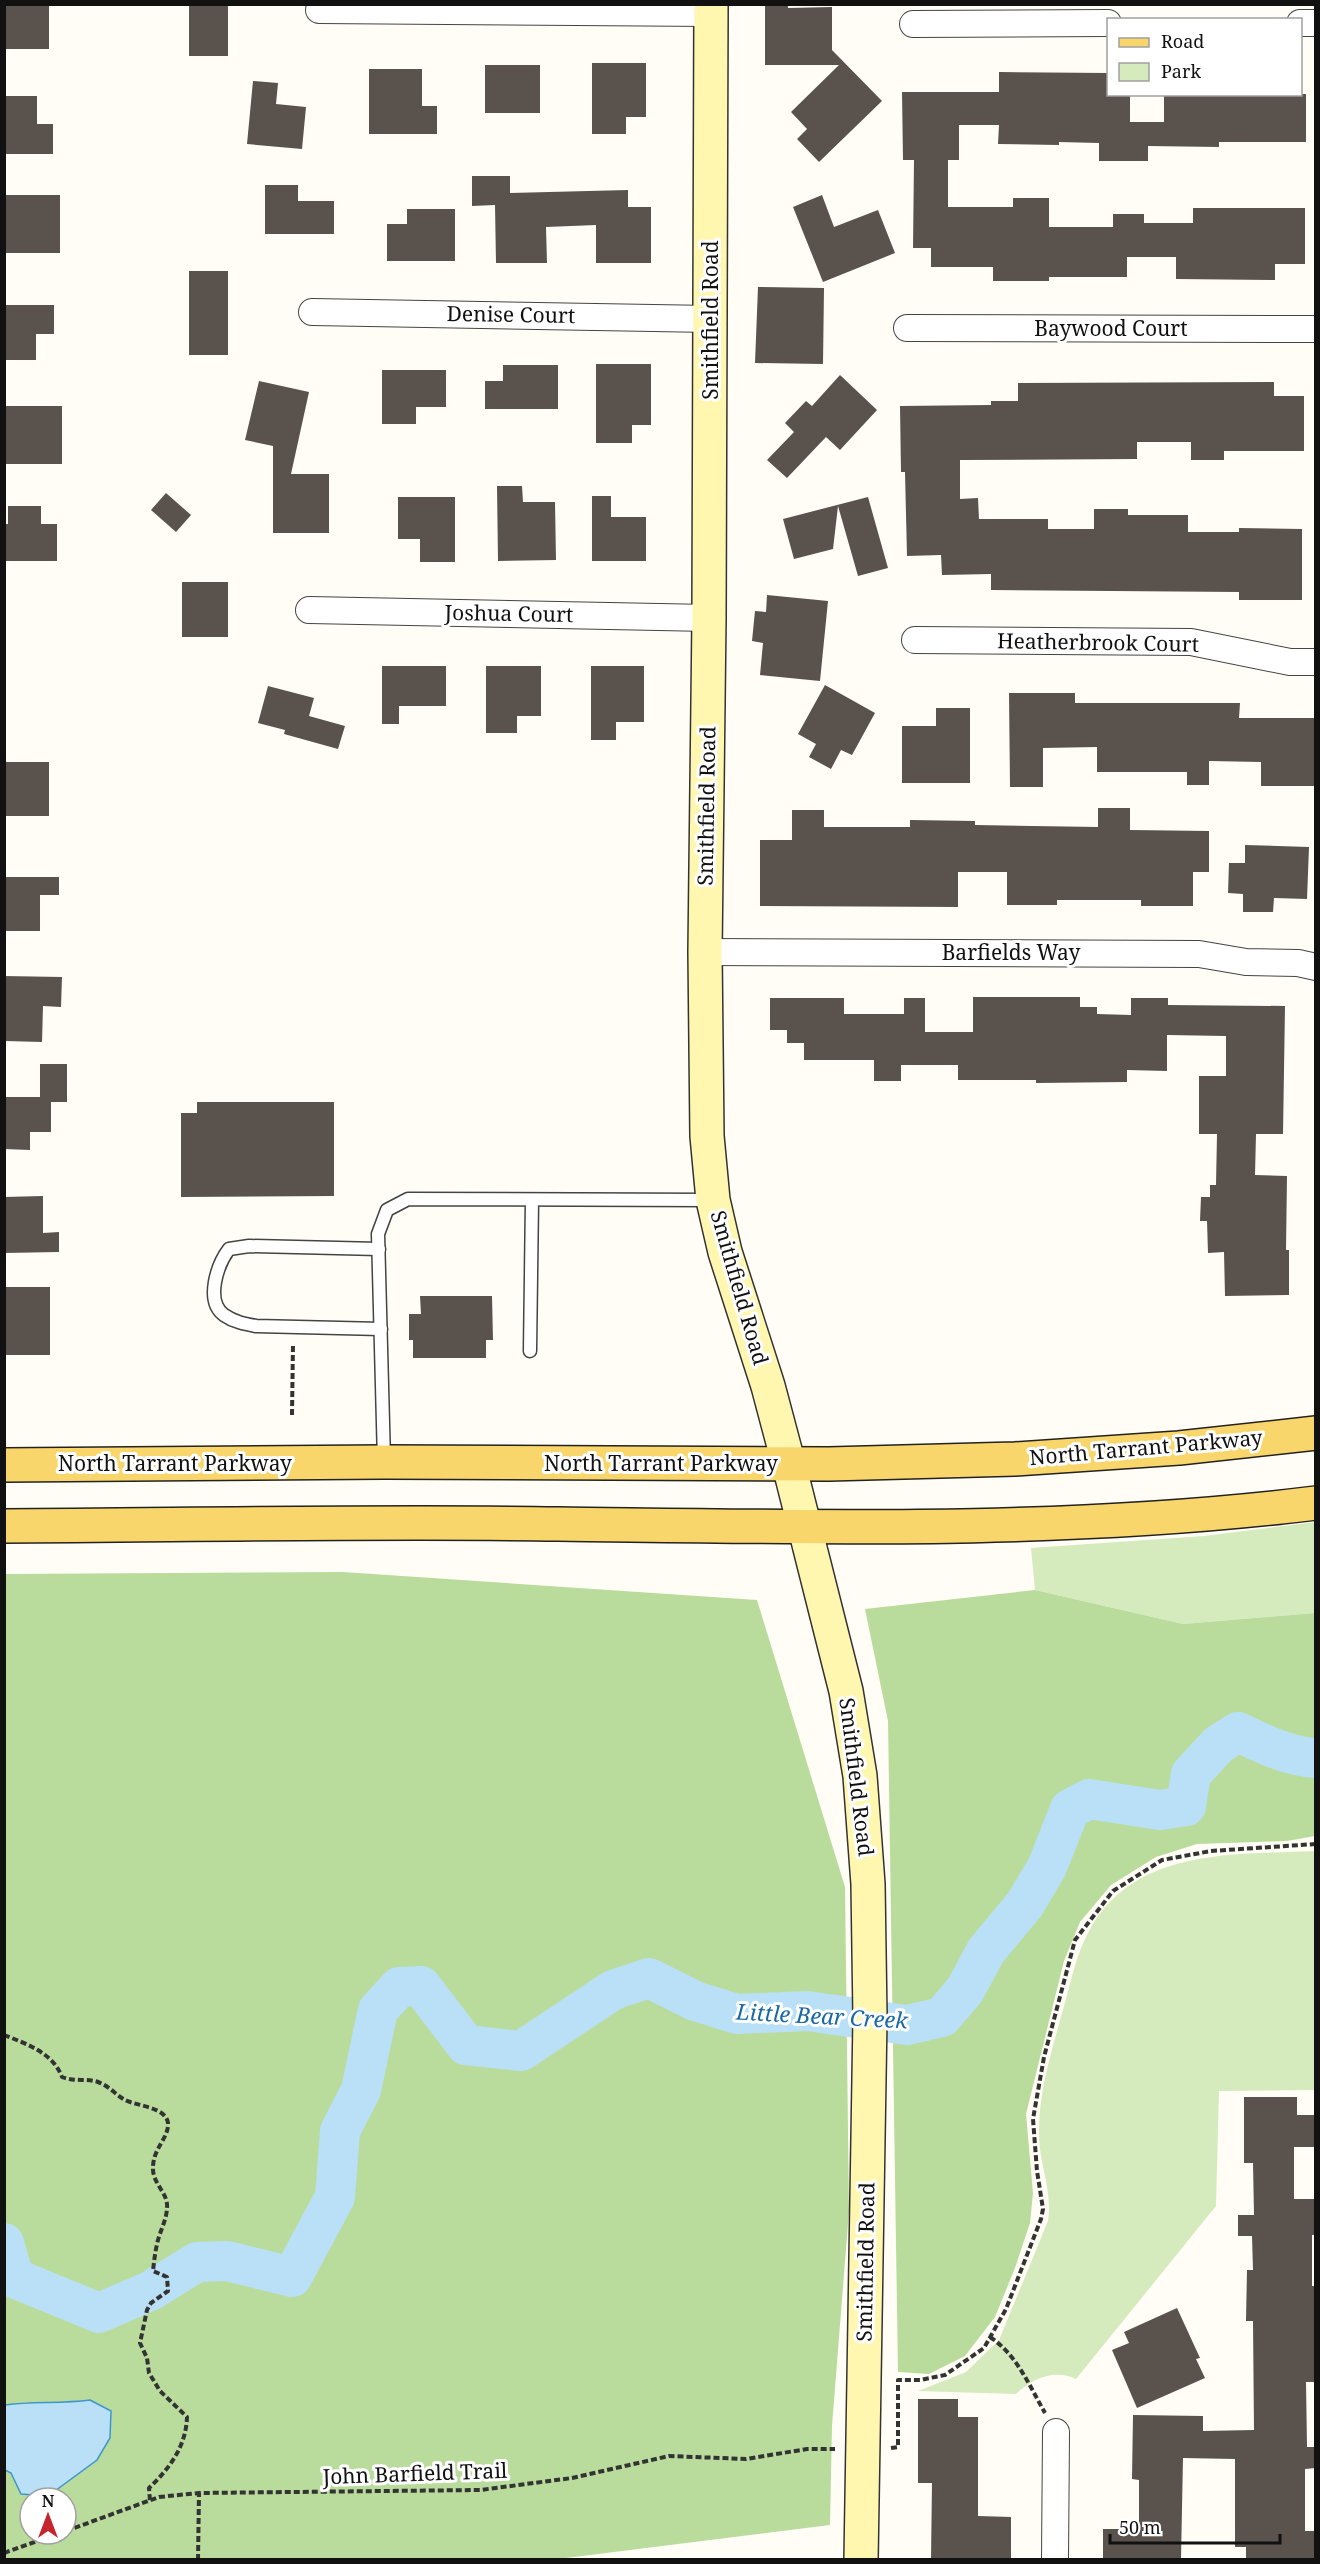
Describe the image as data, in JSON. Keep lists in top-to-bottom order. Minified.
{"streets":{"main road":["Smithfield Road","North Tarrant Parkway"],"street":["Denise Court","Baywood Court","Joshua Court","Heatherbrook Court","Barfields Way"],"path":["John Barfield Trail"]},"crossings":[["Denise Court","Smithfield Road"],["Smithfield Road","Joshua Court"],["Smithfield Road","Barfields Way"],["Smithfield Road","North Tarrant Parkway"]],"water":["Little Bear Creek"],"legend":["Road","Park"],"scale_bar":"50 m","north":"top"}
